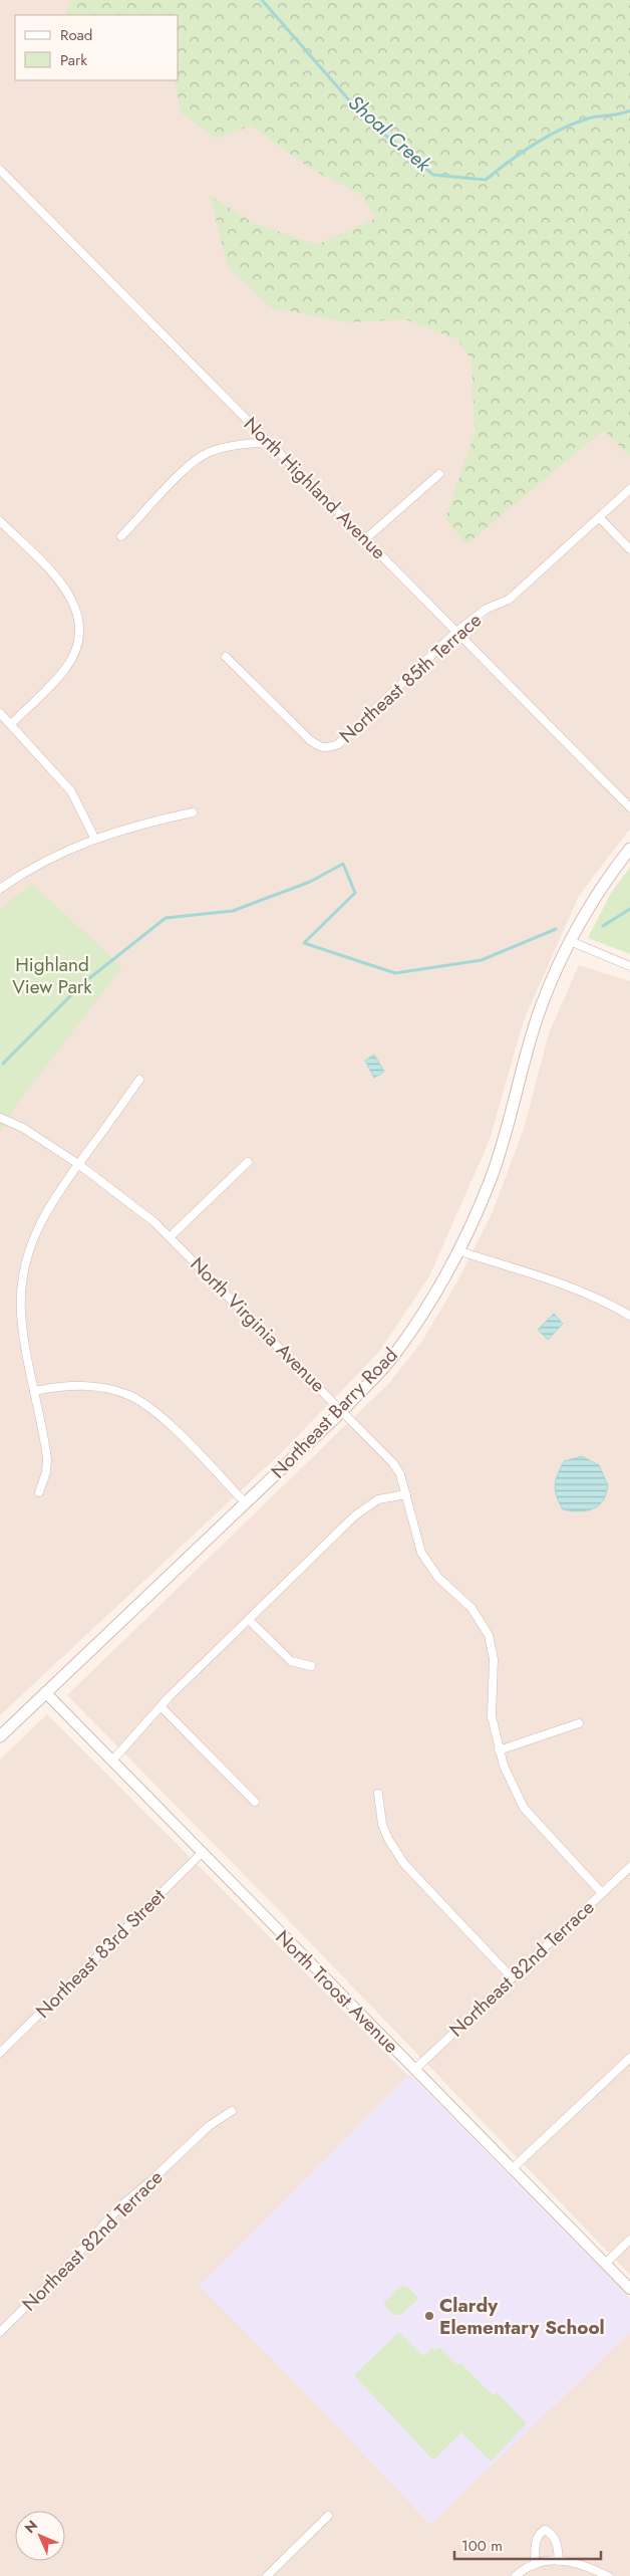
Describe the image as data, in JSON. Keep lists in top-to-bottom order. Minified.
{"streets":{"main road":["Northeast Barry Road"],"street":["North Highland Avenue","Northeast 85th Terrace","North Virginia Avenue","Northeast 83rd Street","Northeast 82nd Terrace","North Troost Avenue"]},"crossings":[["North Highland Avenue","Northeast 85th Terrace"],["North Virginia Avenue","Northeast Barry Road"],["North Virginia Avenue","Northeast 82nd Terrace"],["Northeast Barry Road","North Troost Avenue"],["Northeast 83rd Street","North Troost Avenue"],["Northeast 82nd Terrace","North Troost Avenue"]],"water":["Shoal Creek"],"parks":["Highland View Park"],"places":["Clardy Elementary School"],"legend":["Road","Park"],"scale_bar":"100 m","north":"top left"}
